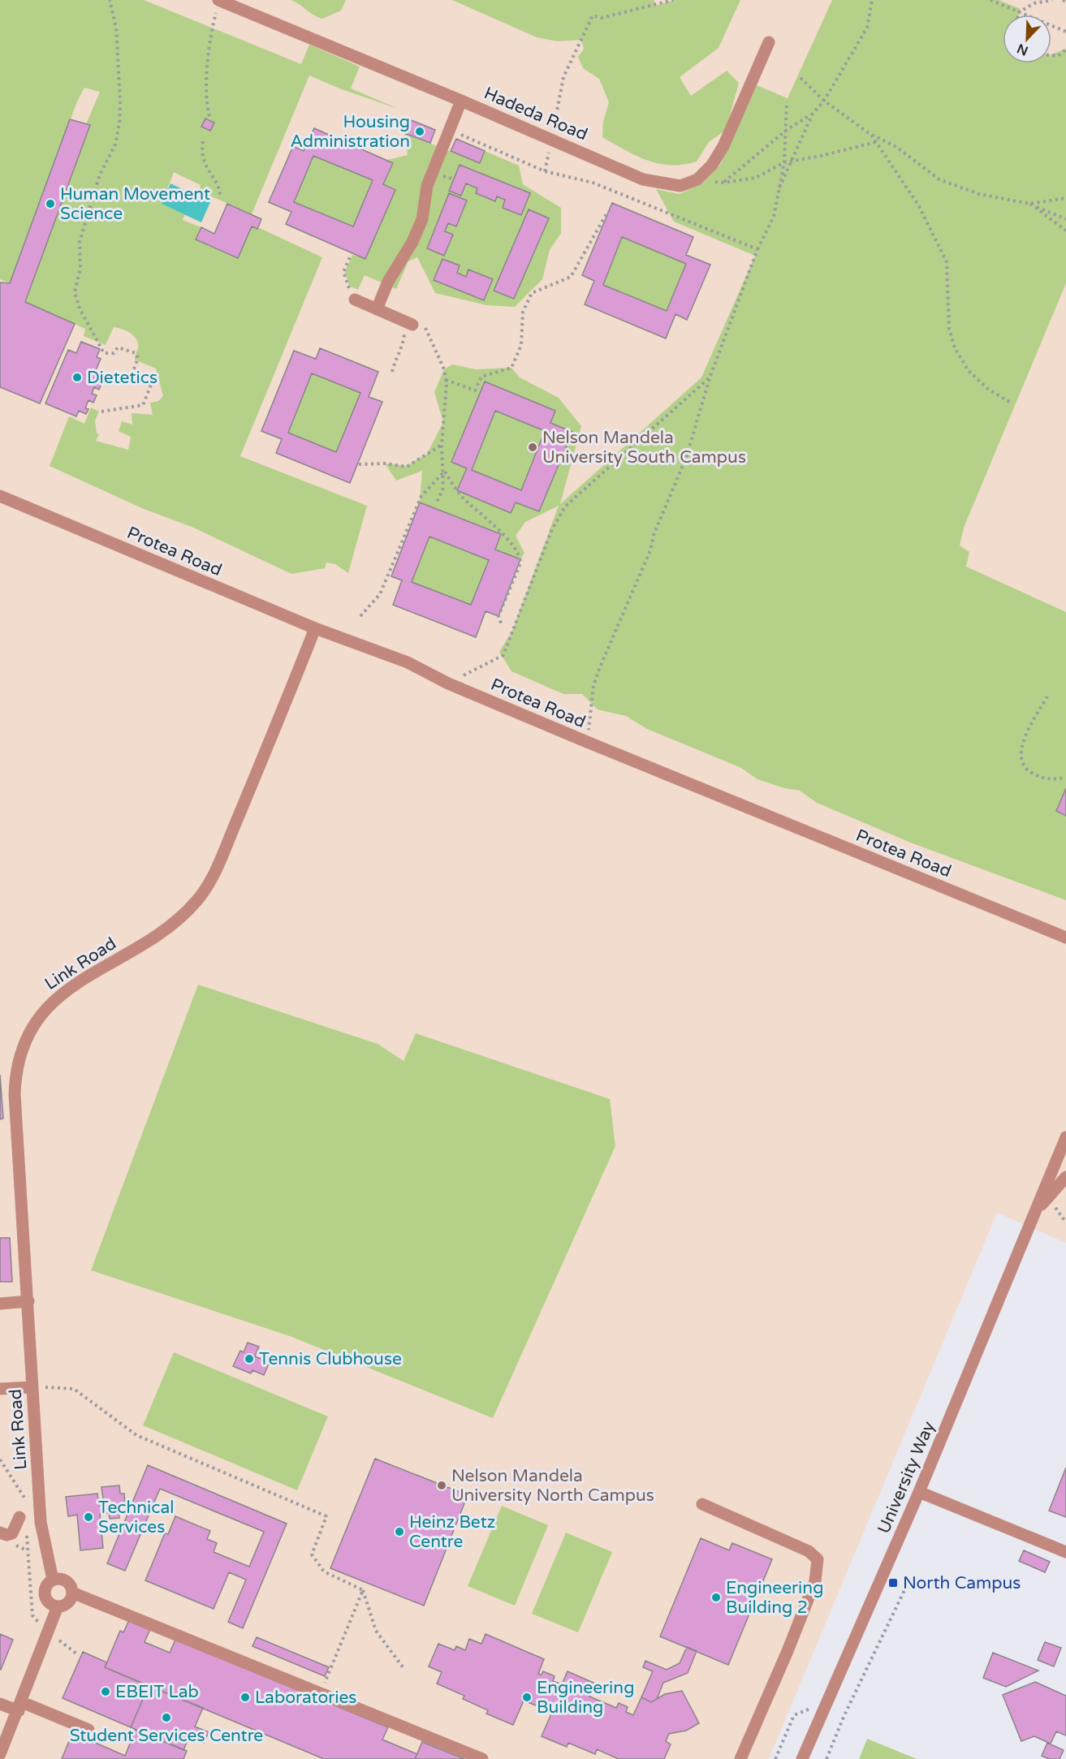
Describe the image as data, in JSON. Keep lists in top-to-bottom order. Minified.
{"streets":{"lane":["Hadeda Road","Protea Road","Link Road","University Way"]},"crossings":[["Protea Road","Link Road"]],"places":{"other":["Housing Administration","Human Movement Science","Dietetics","Nelson Mandela University South Campus","Tennis Clubhouse","Nelson Mandela University North Campus","Technical Services","Heinz Betz Centre","Engineering Building 2","EBEIT Lab","Laboratories","Engineering Building","Student Services Centre"],"transit":["North Campus"]},"north":"bottom left"}
